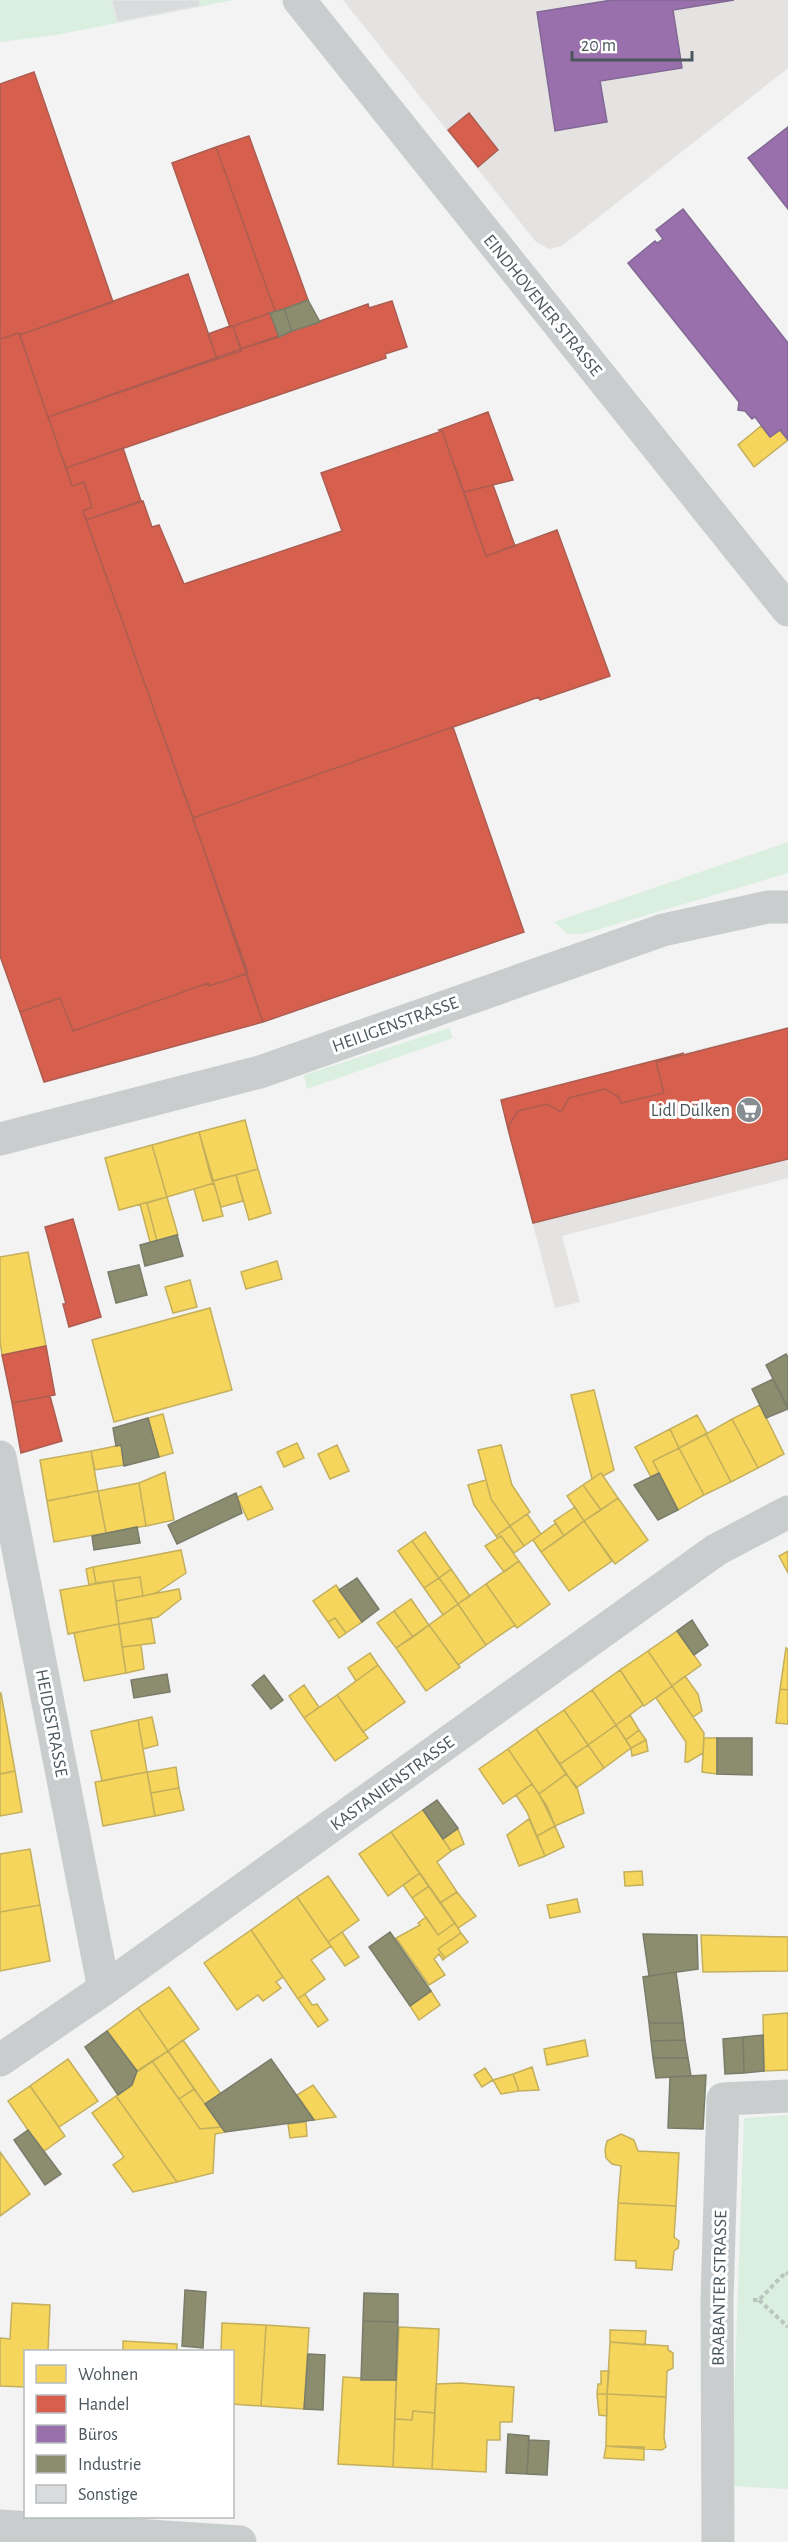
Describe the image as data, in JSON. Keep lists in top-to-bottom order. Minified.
{"streets":{"street":["EINDHOVENER STRASSE","HEILIGENSTRASSE","HEIDESTRASSE","KASTANIENSTRASSE","BRABANTER STRASSE"]},"crossings":[["HEIDESTRASSE","KASTANIENSTRASSE"]],"places":{"supermarket":["Lidl Dülken"]},"legend":["Wohnen","Handel","Büros","Industrie","Sonstige"],"scale_bar":"20 m"}
